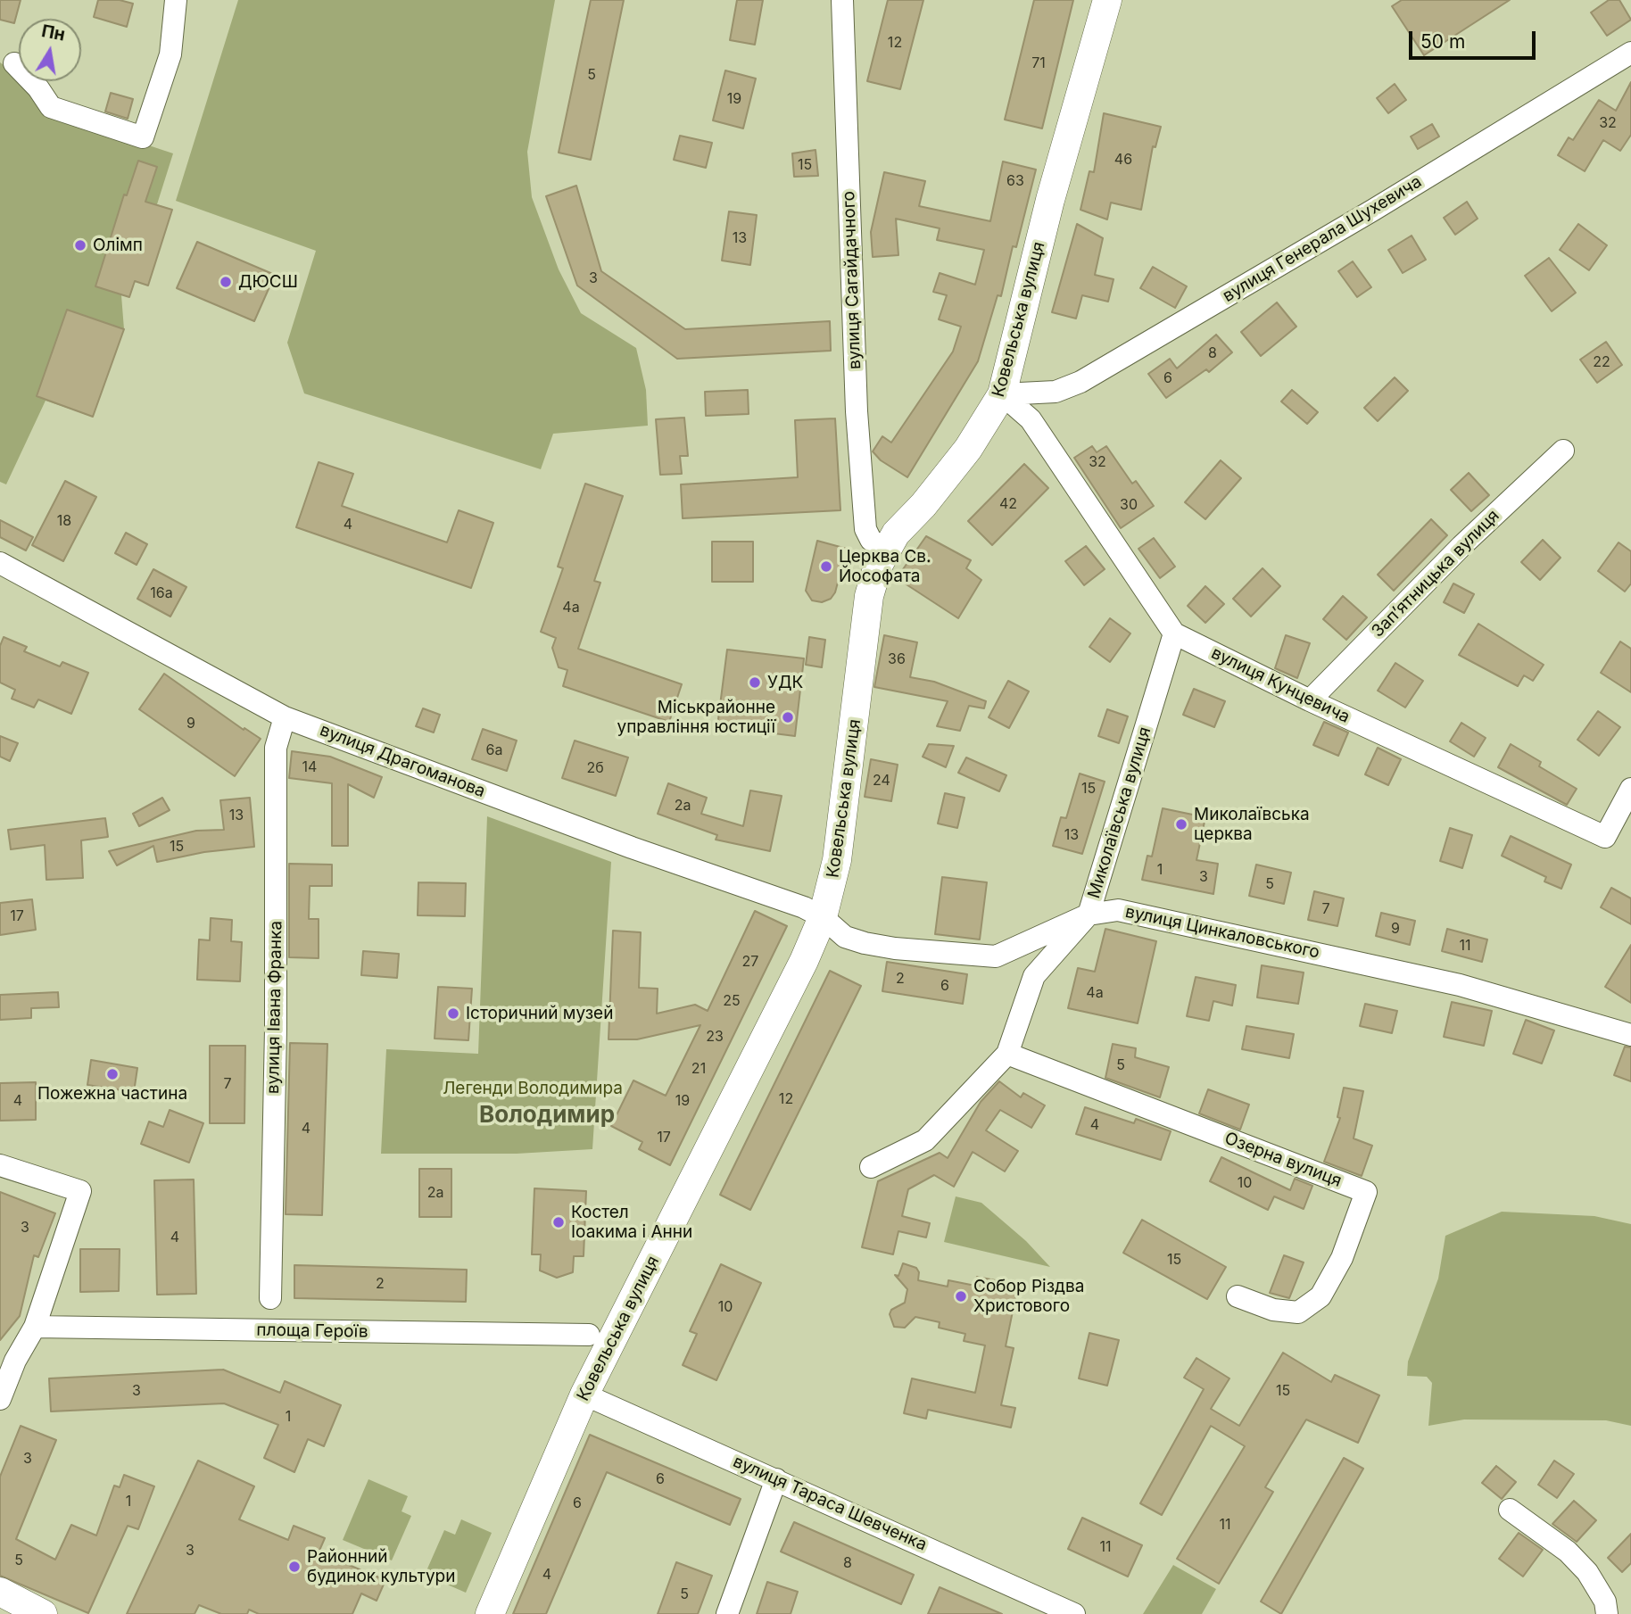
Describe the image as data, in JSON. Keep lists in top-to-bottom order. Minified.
{"streets":{"main road":["Ковельська вулиця"],"street":["вулиця Генерала Шухевича","вулиця Сагайдачного","Запʼятницька вулиця","вулиця Кунцевича","вулиця Драгоманова","Миколаївська вулиця","вулиця Цинкаловського","вулиця Івана Франка","Озерна вулиця","площа Героїв","вулиця Тараса Шевченка"]},"crossings":[["вулиця Генерала Шухевича","Ковельська вулиця"],["вулиця Сагайдачного","Ковельська вулиця"],["Ковельська вулиця","вулиця Драгоманова"],["Ковельська вулиця","вулиця Цинкаловського"],["Ковельська вулиця","вулиця Тараса Шевченка"],["Запʼятницька вулиця","вулиця Кунцевича"],["вулиця Кунцевича","Миколаївська вулиця"],["вулиця Драгоманова","вулиця Цинкаловського"],["вулиця Драгоманова","вулиця Івана Франка"],["Миколаївська вулиця","вулиця Цинкаловського"],["Миколаївська вулиця","Озерна вулиця"]],"districts":["Володимир"],"parks":["Легенди Володимира"],"places":["Олімп","ДЮСШ","Церква Св. Йософата","УДК","Міськрайонне управління юстиції","Миколаївська церква","Історичний музей","Пожежна частина","Костел Іоакима і Анни","Собор Різдва Христового","Районний будинок культури"],"house_numbers":["12","71","5","19","32","46","15","63","13","3","8","22","6","32","42","30","18","4","16а","4а","36","9","6а","14","2б","24","15","2а","13","13","15","1","3","5","7","17","9","11","27","2","6","4а","25","23","5","21","7","12","4","19","4","4","17","10","2а","3","4","15","2","10","3","15","1","3","6","1","6","11","11","3","5","8","4","5"],"scale_bar":"50 m","north":"top"}
